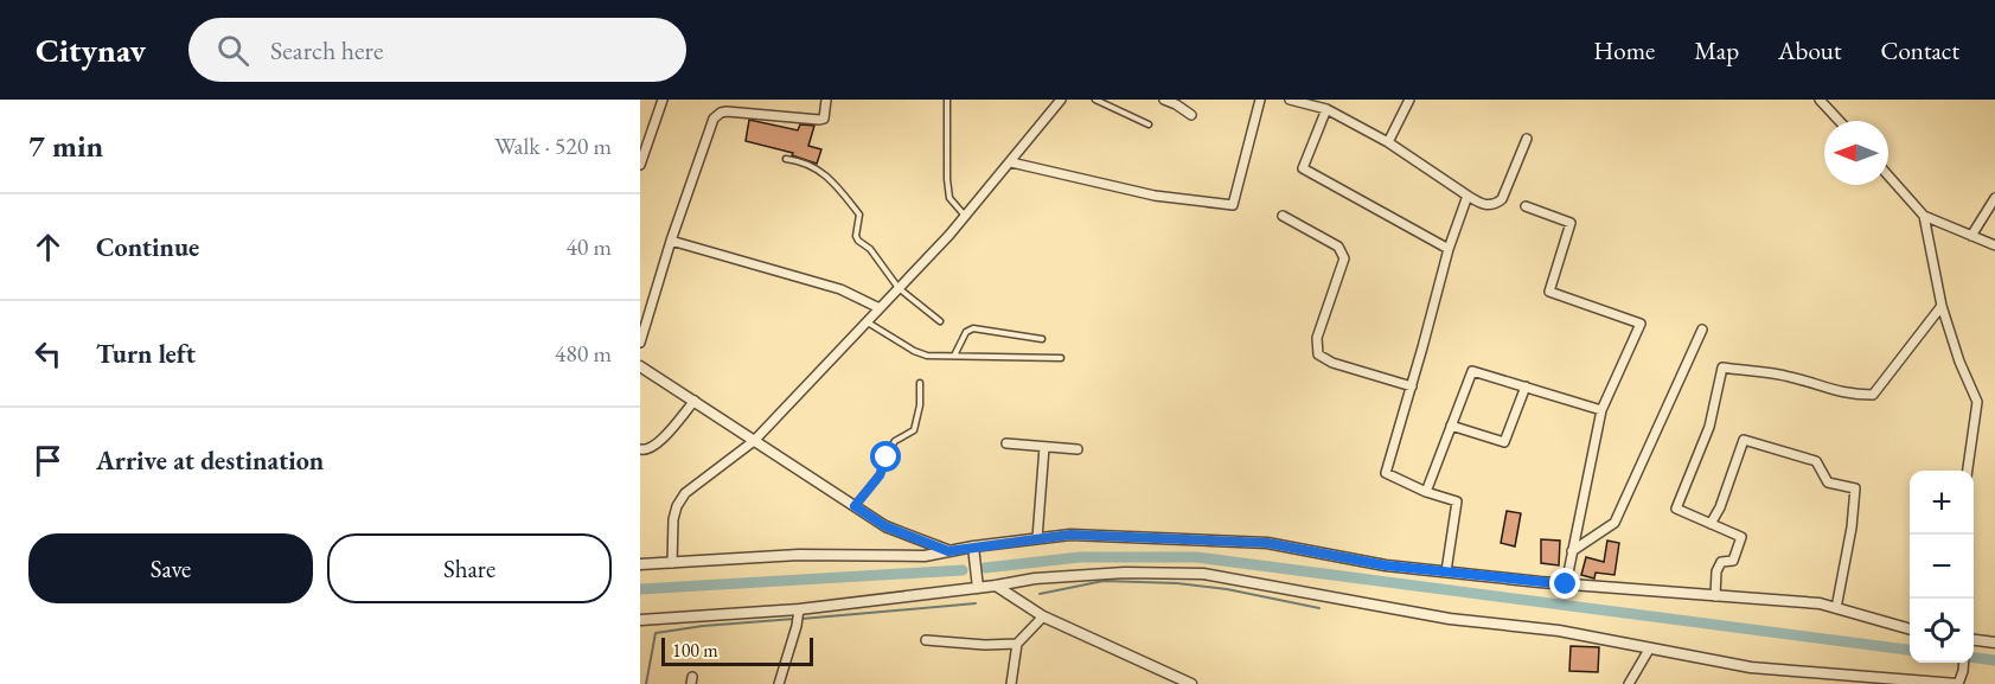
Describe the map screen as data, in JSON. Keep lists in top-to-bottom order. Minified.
{"scale_bar":"100 m","north":"left","page":{"header":"Citynav","search":"Search here","nav":["Home","Map","About","Contact"],"heading":["7 min","Walk · 520 m"],"list":[["Continue","40 m"],["Turn left","480 m"],"Arrive at destination"],"map_buttons":["+","−"],"buttons":["Save","Share"],"scale":"100 m"}}
